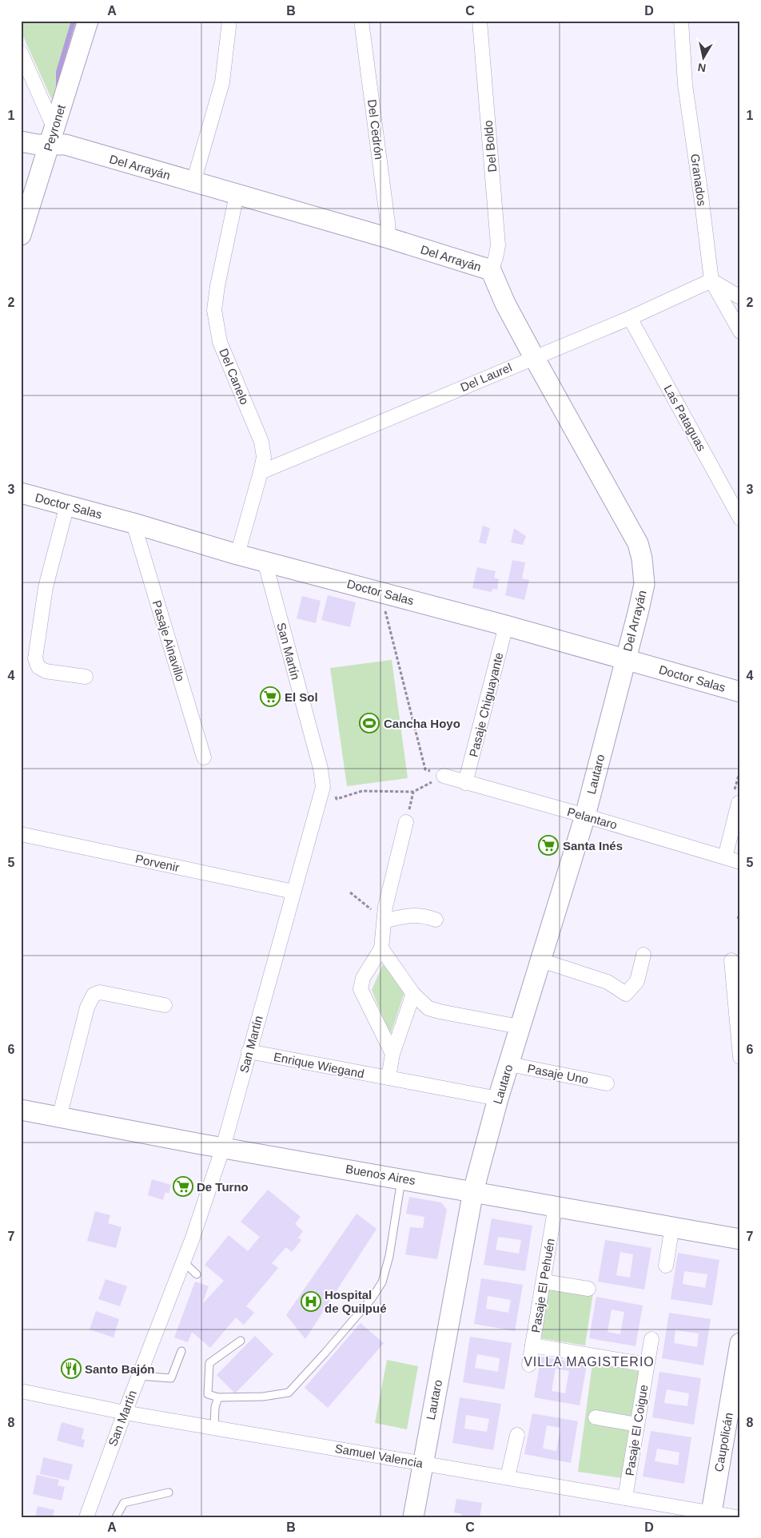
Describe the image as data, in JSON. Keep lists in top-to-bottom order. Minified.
{"streets":{"main road":["Peyronet","Del Arrayán","Doctor Salas","Lautaro","Buenos Aires","Caupolicán"],"street":["Del Cedrón","Del Boldo","Granados","Del Canelo","Del Laurel","Las Pataguas","Pasaje Ainavillo","San Martín","Pasaje Chiguayante","Pelantaro","Porvenir","Enrique Wiegand","Pasaje Uno","Pasaje El Pehuén","Pasaje El Coigue","Samuel Valencia"]},"crossings":[["Peyronet","Del Arrayán"],["Del Cedrón","Del Arrayán"],["Del Boldo","Del Arrayán"],["Del Arrayán","Del Canelo"],["Del Arrayán","Del Laurel"],["Del Arrayán","Doctor Salas"],["Del Arrayán","Lautaro"],["Granados","Del Laurel"],["Del Canelo","Del Laurel"],["Del Canelo","Doctor Salas"],["Del Laurel","Las Pataguas"],["Doctor Salas","Pasaje Ainavillo"],["Doctor Salas","San Martín"],["Doctor Salas","Pasaje Chiguayante"],["Doctor Salas","Lautaro"],["San Martín","Porvenir"],["San Martín","Enrique Wiegand"],["San Martín","Buenos Aires"],["San Martín","Samuel Valencia"],["Pasaje Chiguayante","Pelantaro"],["Lautaro","Pelantaro"],["Lautaro","Enrique Wiegand"],["Lautaro","Pasaje Uno"],["Lautaro","Buenos Aires"],["Lautaro","Samuel Valencia"],["Buenos Aires","Pasaje El Pehuén"],["Pasaje El Coigue","Samuel Valencia"],["Caupolicán","Samuel Valencia"]],"districts":["VILLA MAGISTERIO"],"places":{"supermarket":["El Sol","Santa Inés","De Turno"],"sports":["Cancha Hoyo"],"hospital":["Hospital de Quilpué"],"restaurant":["Santo Bajón"]},"north":"bottom","grid":{"columns":["A","B","C","D"],"rows":["1","2","3","4","5","6","7","8"]}}
